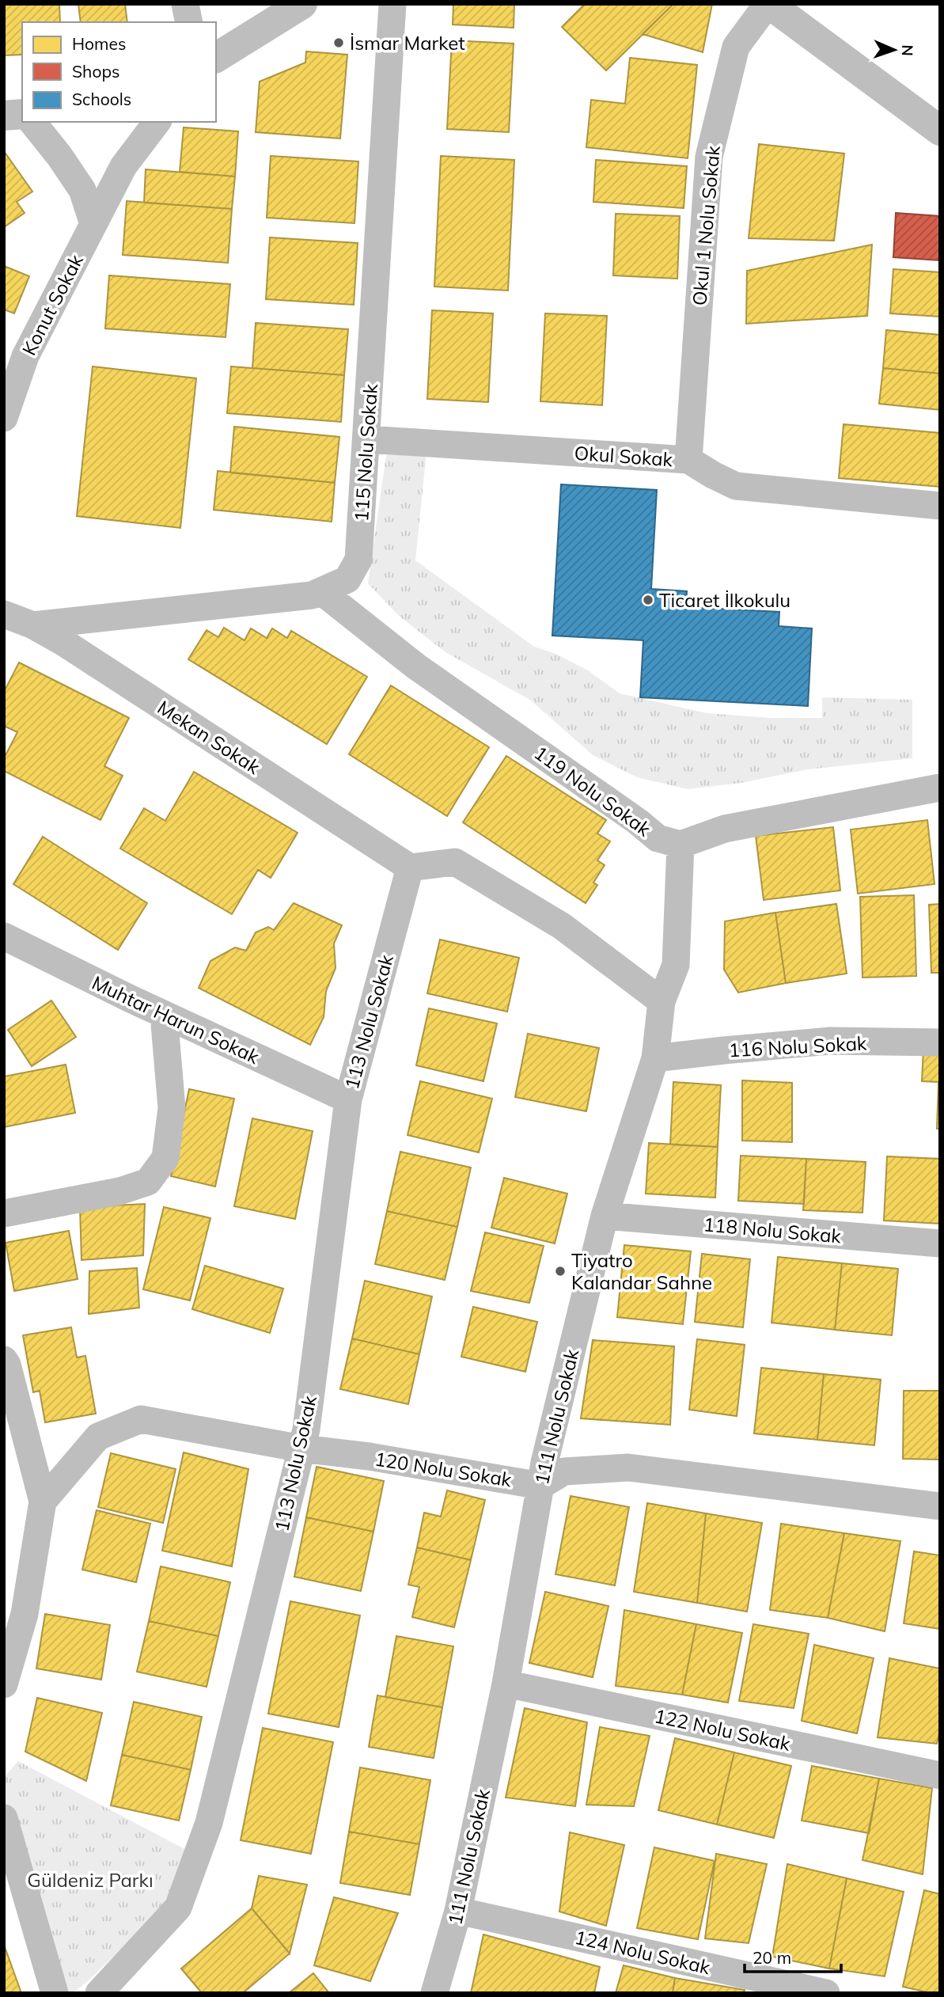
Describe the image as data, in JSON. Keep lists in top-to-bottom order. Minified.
{"streets":{"street":["Okul 1 Nolu Sokak","Konut Sokak","115 Nolu Sokak","Okul Sokak","Mekan Sokak","119 Nolu Sokak","Muhtar Harun Sokak","113 Nolu Sokak","116 Nolu Sokak","118 Nolu Sokak","111 Nolu Sokak","120 Nolu Sokak","122 Nolu Sokak","124 Nolu Sokak"]},"crossings":[["Okul 1 Nolu Sokak","Okul Sokak"],["115 Nolu Sokak","Okul Sokak"],["115 Nolu Sokak","Mekan Sokak"],["115 Nolu Sokak","119 Nolu Sokak"],["Mekan Sokak","113 Nolu Sokak"],["119 Nolu Sokak","111 Nolu Sokak"],["Muhtar Harun Sokak","113 Nolu Sokak"],["113 Nolu Sokak","120 Nolu Sokak"],["116 Nolu Sokak","111 Nolu Sokak"],["118 Nolu Sokak","111 Nolu Sokak"],["111 Nolu Sokak","120 Nolu Sokak"],["111 Nolu Sokak","122 Nolu Sokak"],["111 Nolu Sokak","124 Nolu Sokak"]],"parks":["Güldeniz Parkı"],"places":["İsmar Market","Ticaret İlkokulu","Tiyatro Kalandar Sahne"],"legend":["Homes","Shops","Schools"],"scale_bar":"20 m","north":"right"}
